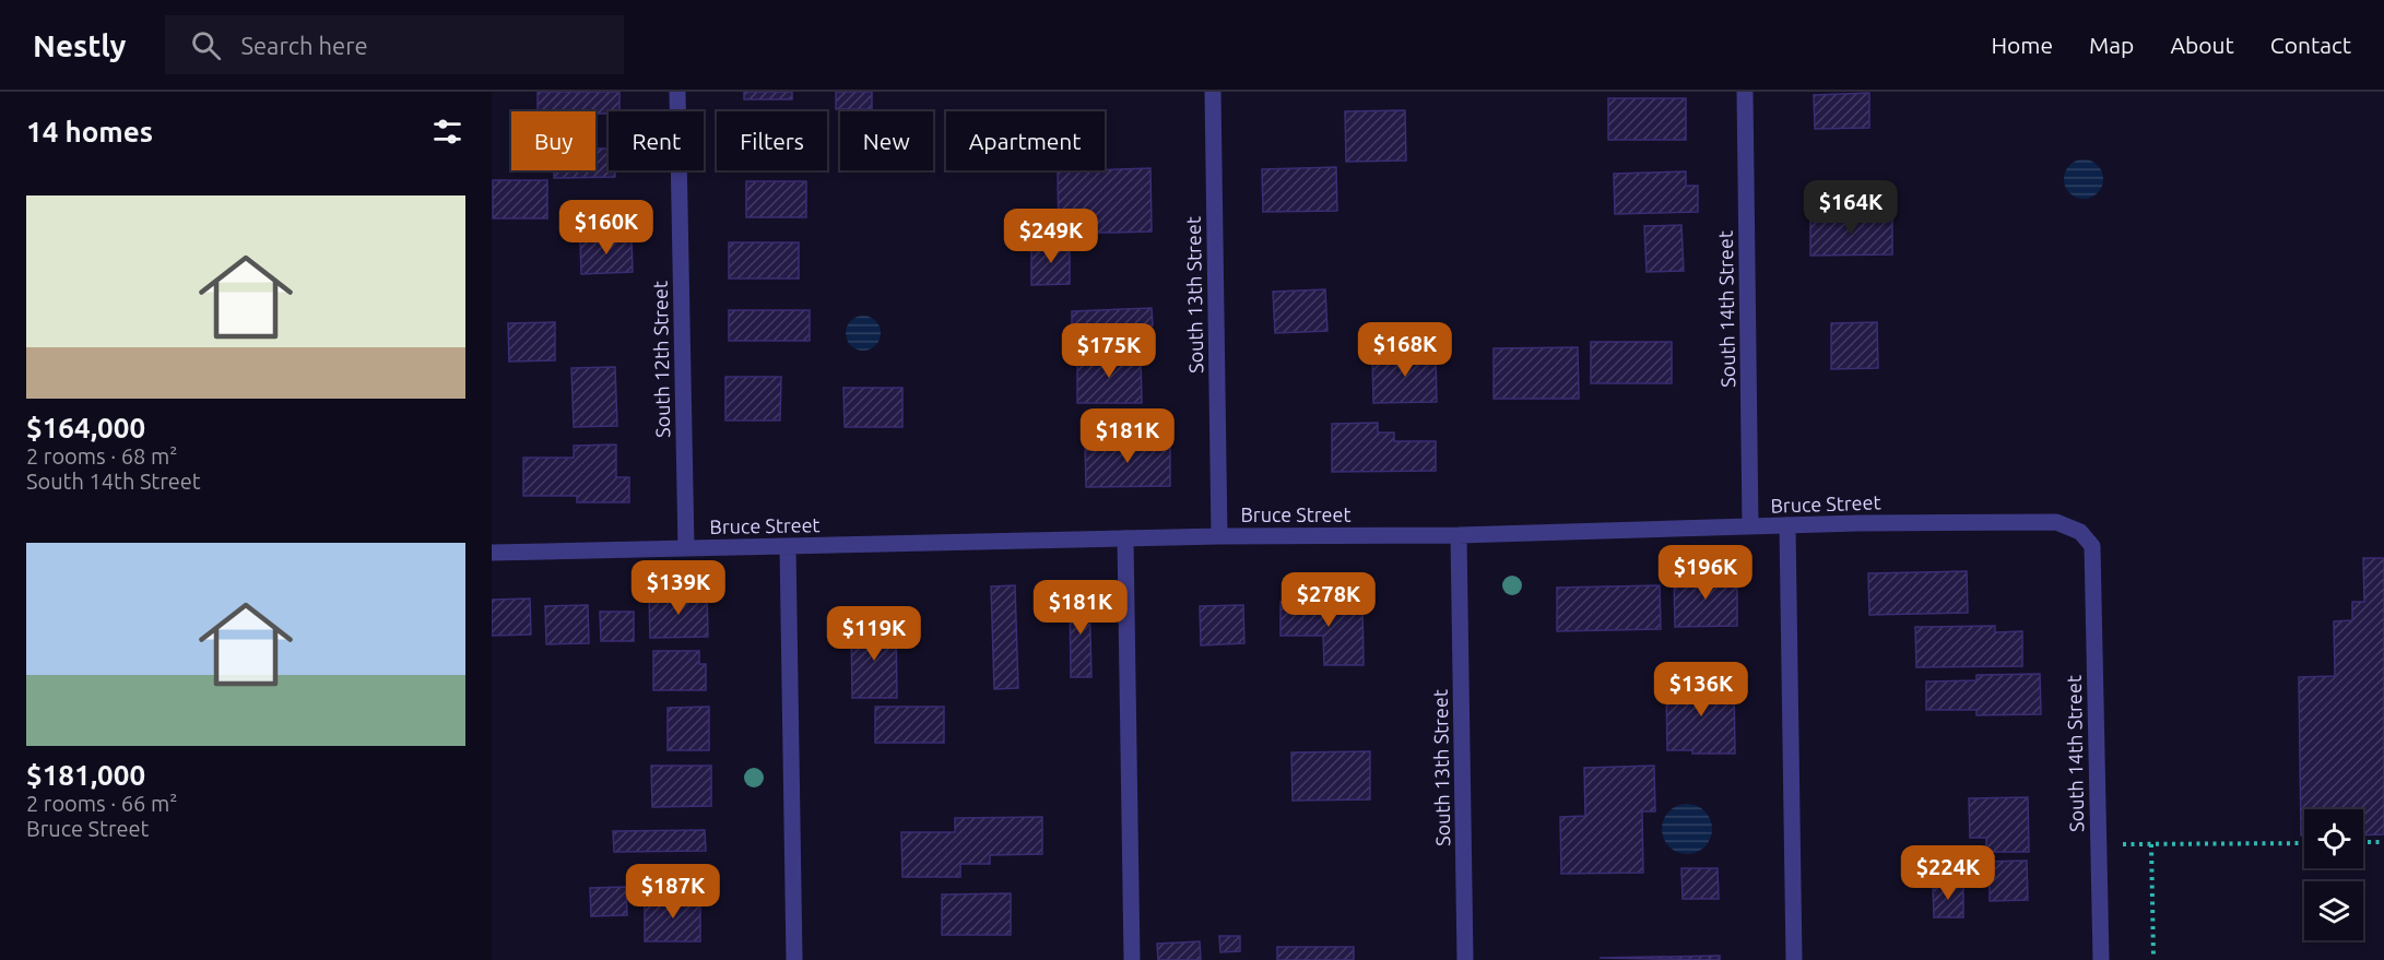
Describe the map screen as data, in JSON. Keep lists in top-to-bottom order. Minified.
{"streets":{"street":["South 13th Street","South 14th Street","South 12th Street","Bruce Street"]},"crossings":[["South 13th Street","Bruce Street"],["South 14th Street","Bruce Street"],["South 12th Street","Bruce Street"]],"page":{"header":"Nestly","search":"Search here","nav":["Home","Map","About","Contact"],"heading":"14 homes","chip":["Buy","Rent","Filters","New","Apartment"],"list":[{"name":"$164,000","note":"2 rooms · 68 m² · South 14th Street"},{"name":"$181,000","note":"2 rooms · 66 m² · Bruce Street"}],"price":["$164K","$160K","$249K","$168K","$175K","$181K","$196K","$139K","$278K","$181K","$119K","$136K","$224K","$187K"]}}
